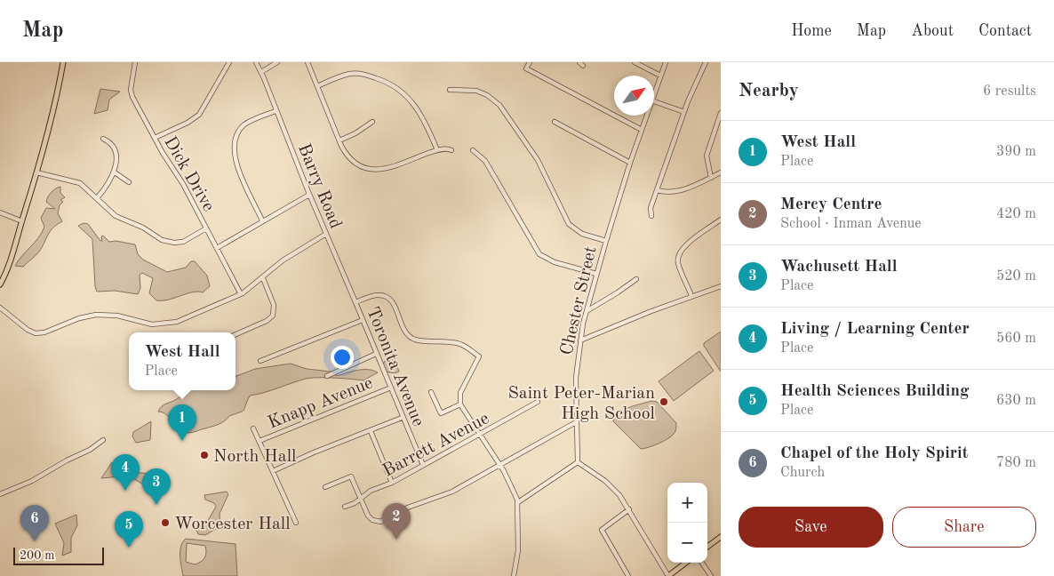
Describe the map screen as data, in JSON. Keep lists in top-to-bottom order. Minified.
{"streets":{"street":["Dick Drive","Barry Road","Chester Street","Toronita Avenue","Knapp Avenue","Barrett Avenue"]},"crossings":[["Barry Road","Toronita Avenue"],["Toronita Avenue","Knapp Avenue"],["Toronita Avenue","Barrett Avenue"]],"places":["Saint Peter-Marian High School","North Hall","Worcester Hall"],"scale_bar":"200 m","north":"top right","page":{"header":"Map","nav":["Home","Map","About","Contact"],"heading":["Nearby","6 results"],"list":[{"mark":"1","name":"West Hall","note":"Place","value":"390 m"},{"mark":"2","name":"Mercy Centre","note":"School · Inman Avenue","value":"420 m"},{"mark":"3","name":"Wachusett Hall","note":"Place","value":"520 m"},{"mark":"4","name":"Living / Learning Center","note":"Place","value":"560 m"},{"mark":"5","name":"Health Sciences Building","note":"Place","value":"630 m"},{"mark":"6","name":"Chapel of the Holy Spirit","note":"Church","value":"780 m"}],"popup":["West Hall","Place"],"pins":["1","4","3","2","6","5"],"map_buttons":["+","−"],"buttons":["Save","Share"],"scale":"200 m"}}
